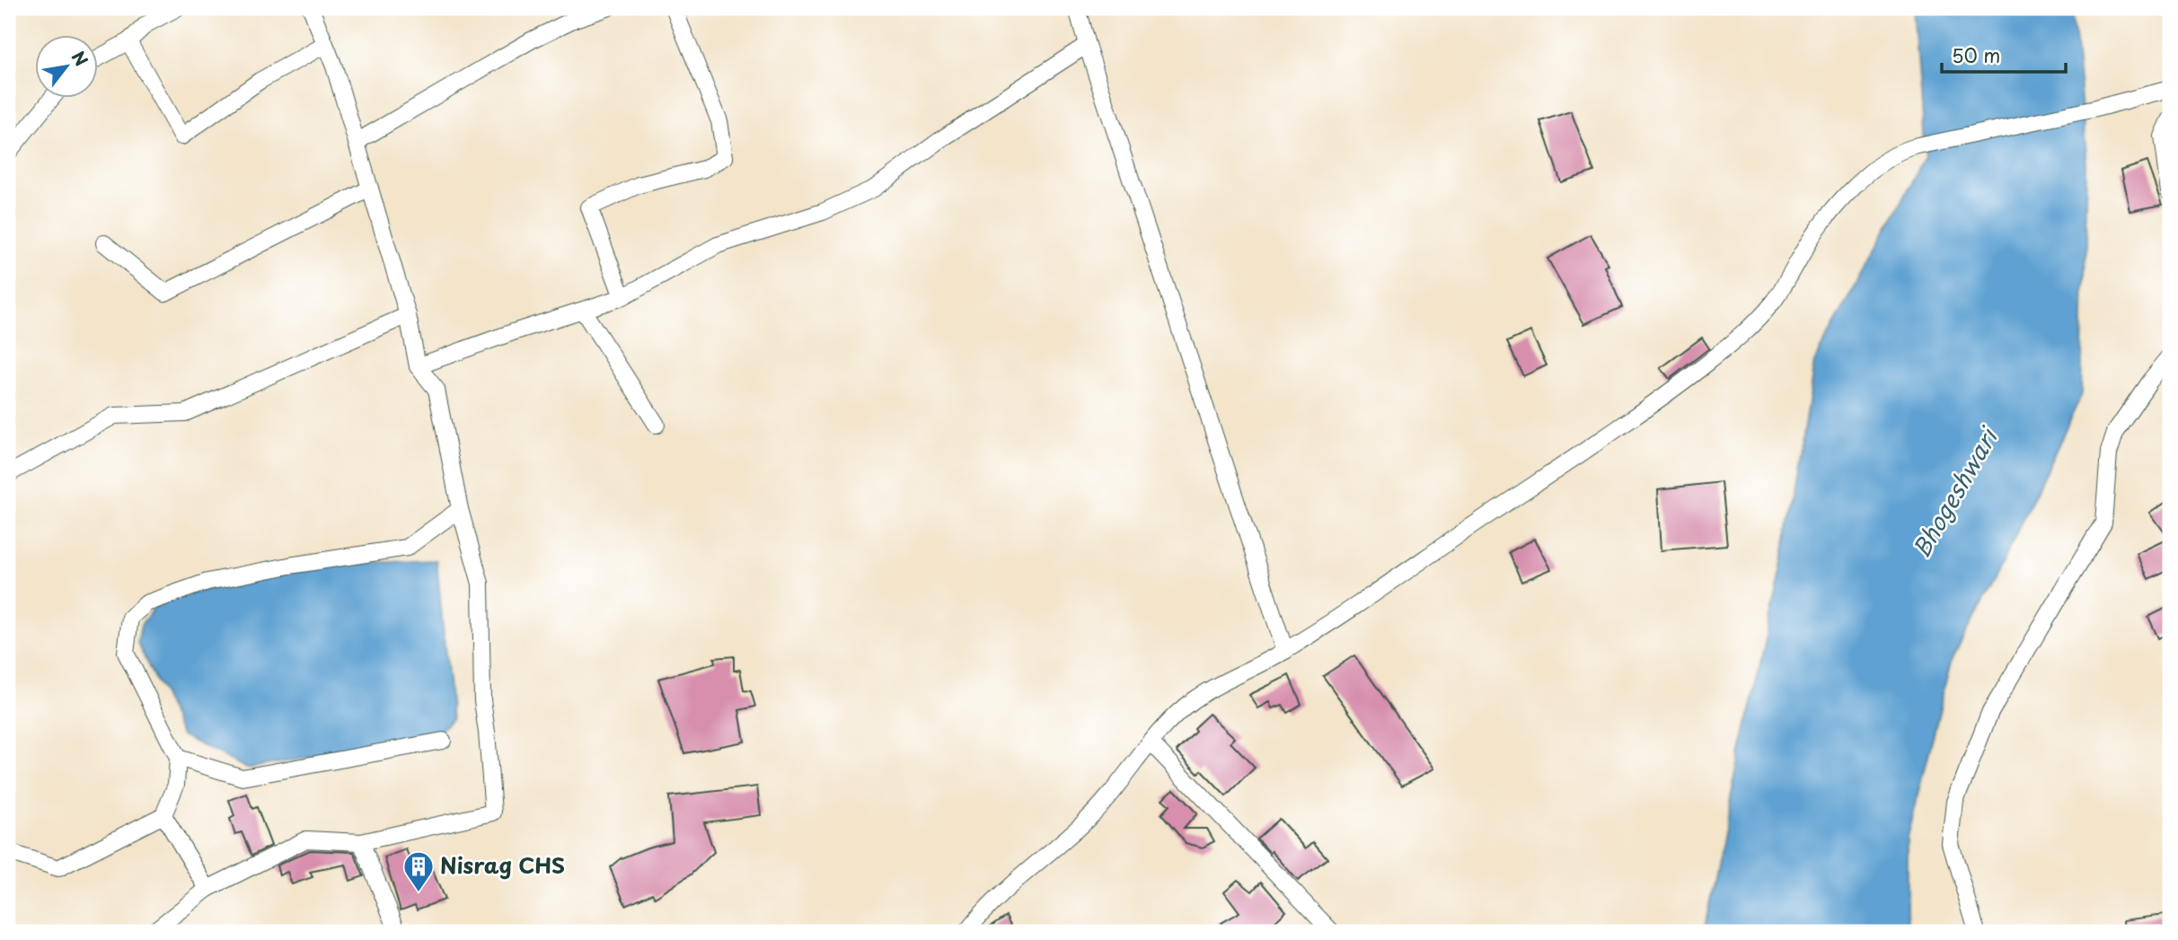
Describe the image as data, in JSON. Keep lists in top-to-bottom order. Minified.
{"water":["Bhogeshwari"],"places":{"building":["Nisrag CHS"]},"scale_bar":"50 m","north":"top right"}
